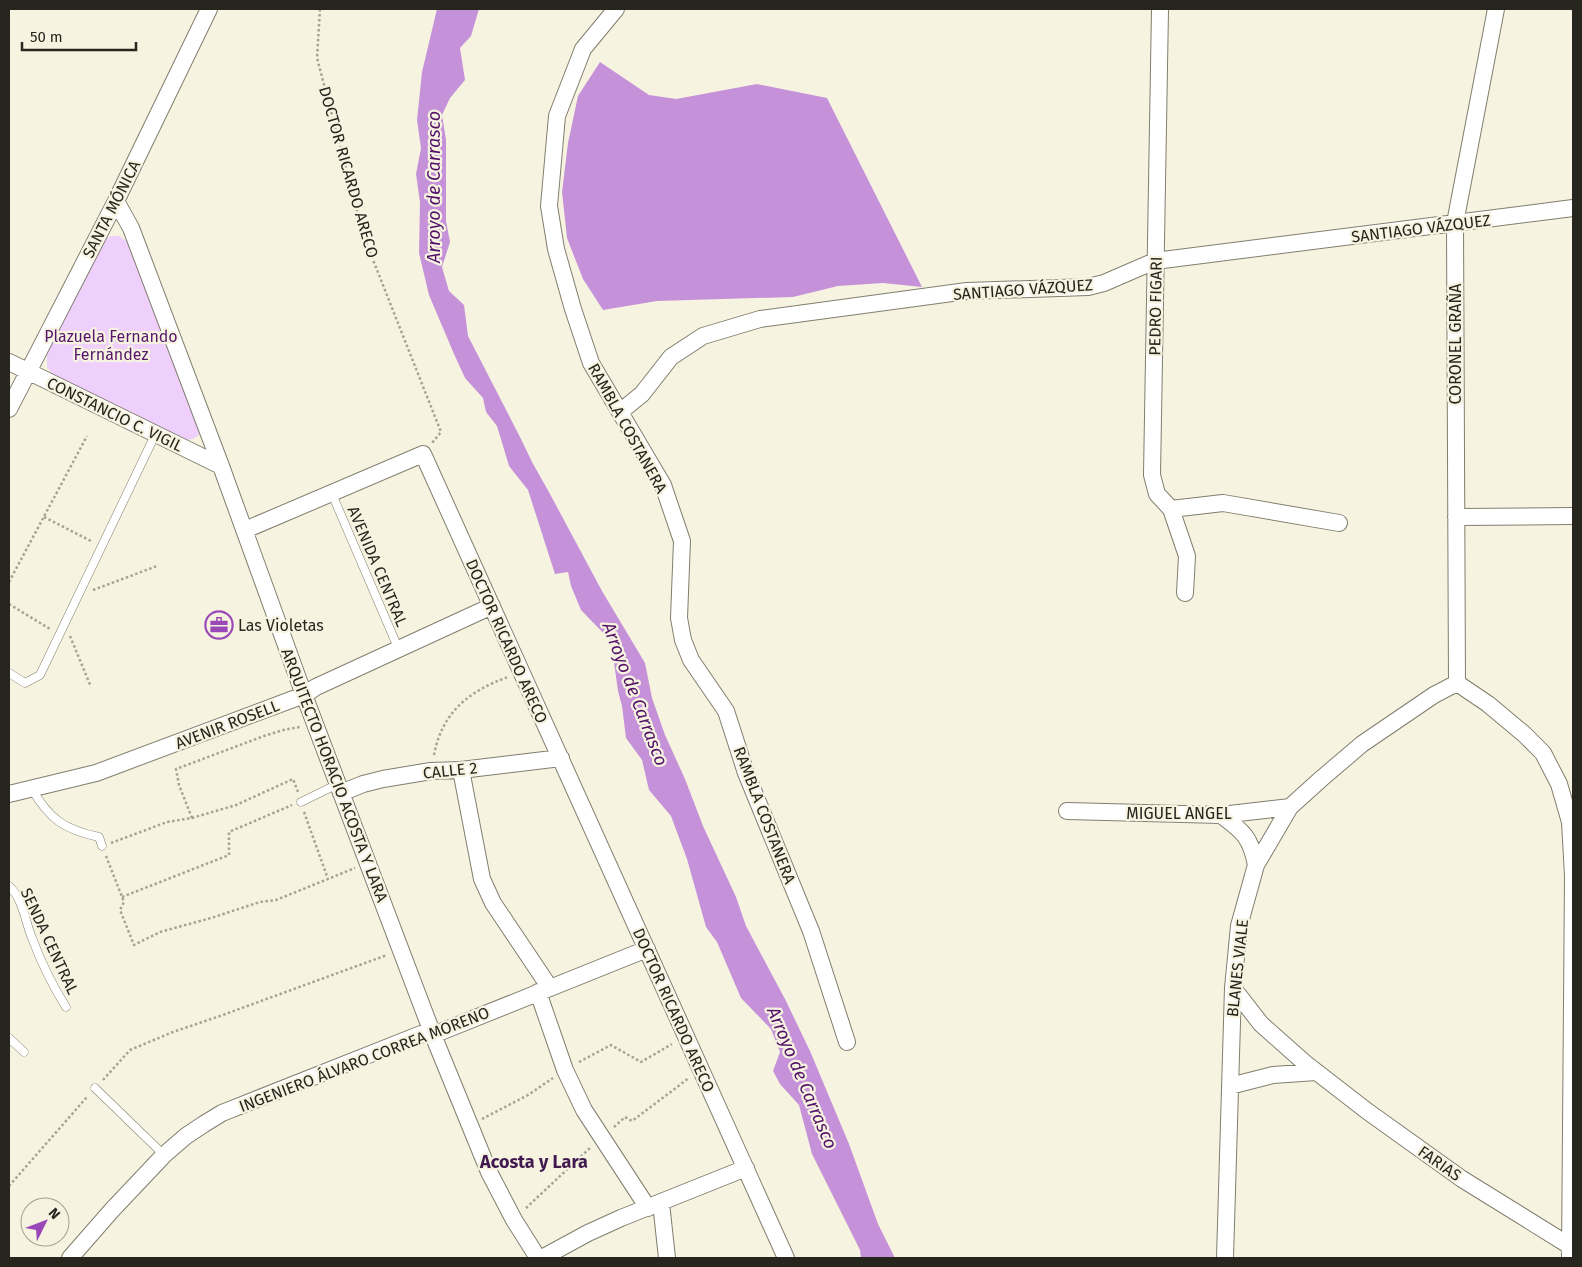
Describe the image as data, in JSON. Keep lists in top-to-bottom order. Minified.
{"streets":{"street":["DOCTOR RICARDO ARECO","SANTA MÓNICA","SANTIAGO VÁZQUEZ","PEDRO FIGARI","CORONEL GRAÑA","CONSTANCIO C. VIGIL","RAMBLA COSTANERA","AVENIR ROSELL","CALLE 2","ARQUITECTO HORACIO ACOSTA Y LARA","MIGUEL ANGEL","BLANES VIALE","INGENIERO ÁLVARO CORREA MORENO","FARIAS"],"lane":["AVENIDA CENTRAL","SENDA CENTRAL"]},"crossings":[["DOCTOR RICARDO ARECO","AVENIR ROSELL"],["DOCTOR RICARDO ARECO","CALLE 2"],["DOCTOR RICARDO ARECO","INGENIERO ÁLVARO CORREA MORENO"],["SANTA MÓNICA","CONSTANCIO C. VIGIL"],["SANTA MÓNICA","ARQUITECTO HORACIO ACOSTA Y LARA"],["SANTIAGO VÁZQUEZ","PEDRO FIGARI"],["SANTIAGO VÁZQUEZ","CORONEL GRAÑA"],["SANTIAGO VÁZQUEZ","RAMBLA COSTANERA"],["CORONEL GRAÑA","BLANES VIALE"],["CONSTANCIO C. VIGIL","ARQUITECTO HORACIO ACOSTA Y LARA"],["AVENIDA CENTRAL","AVENIR ROSELL"],["AVENIR ROSELL","ARQUITECTO HORACIO ACOSTA Y LARA"],["CALLE 2","ARQUITECTO HORACIO ACOSTA Y LARA"],["ARQUITECTO HORACIO ACOSTA Y LARA","INGENIERO ÁLVARO CORREA MORENO"],["MIGUEL ANGEL","BLANES VIALE"],["BLANES VIALE","FARIAS"]],"districts":["Acosta y Lara"],"water":["Arroyo de Carrasco"],"parks":["Plazuela Fernando Fernández"],"places":{"office":["Las Violetas"]},"scale_bar":"50 m","north":"top right"}
